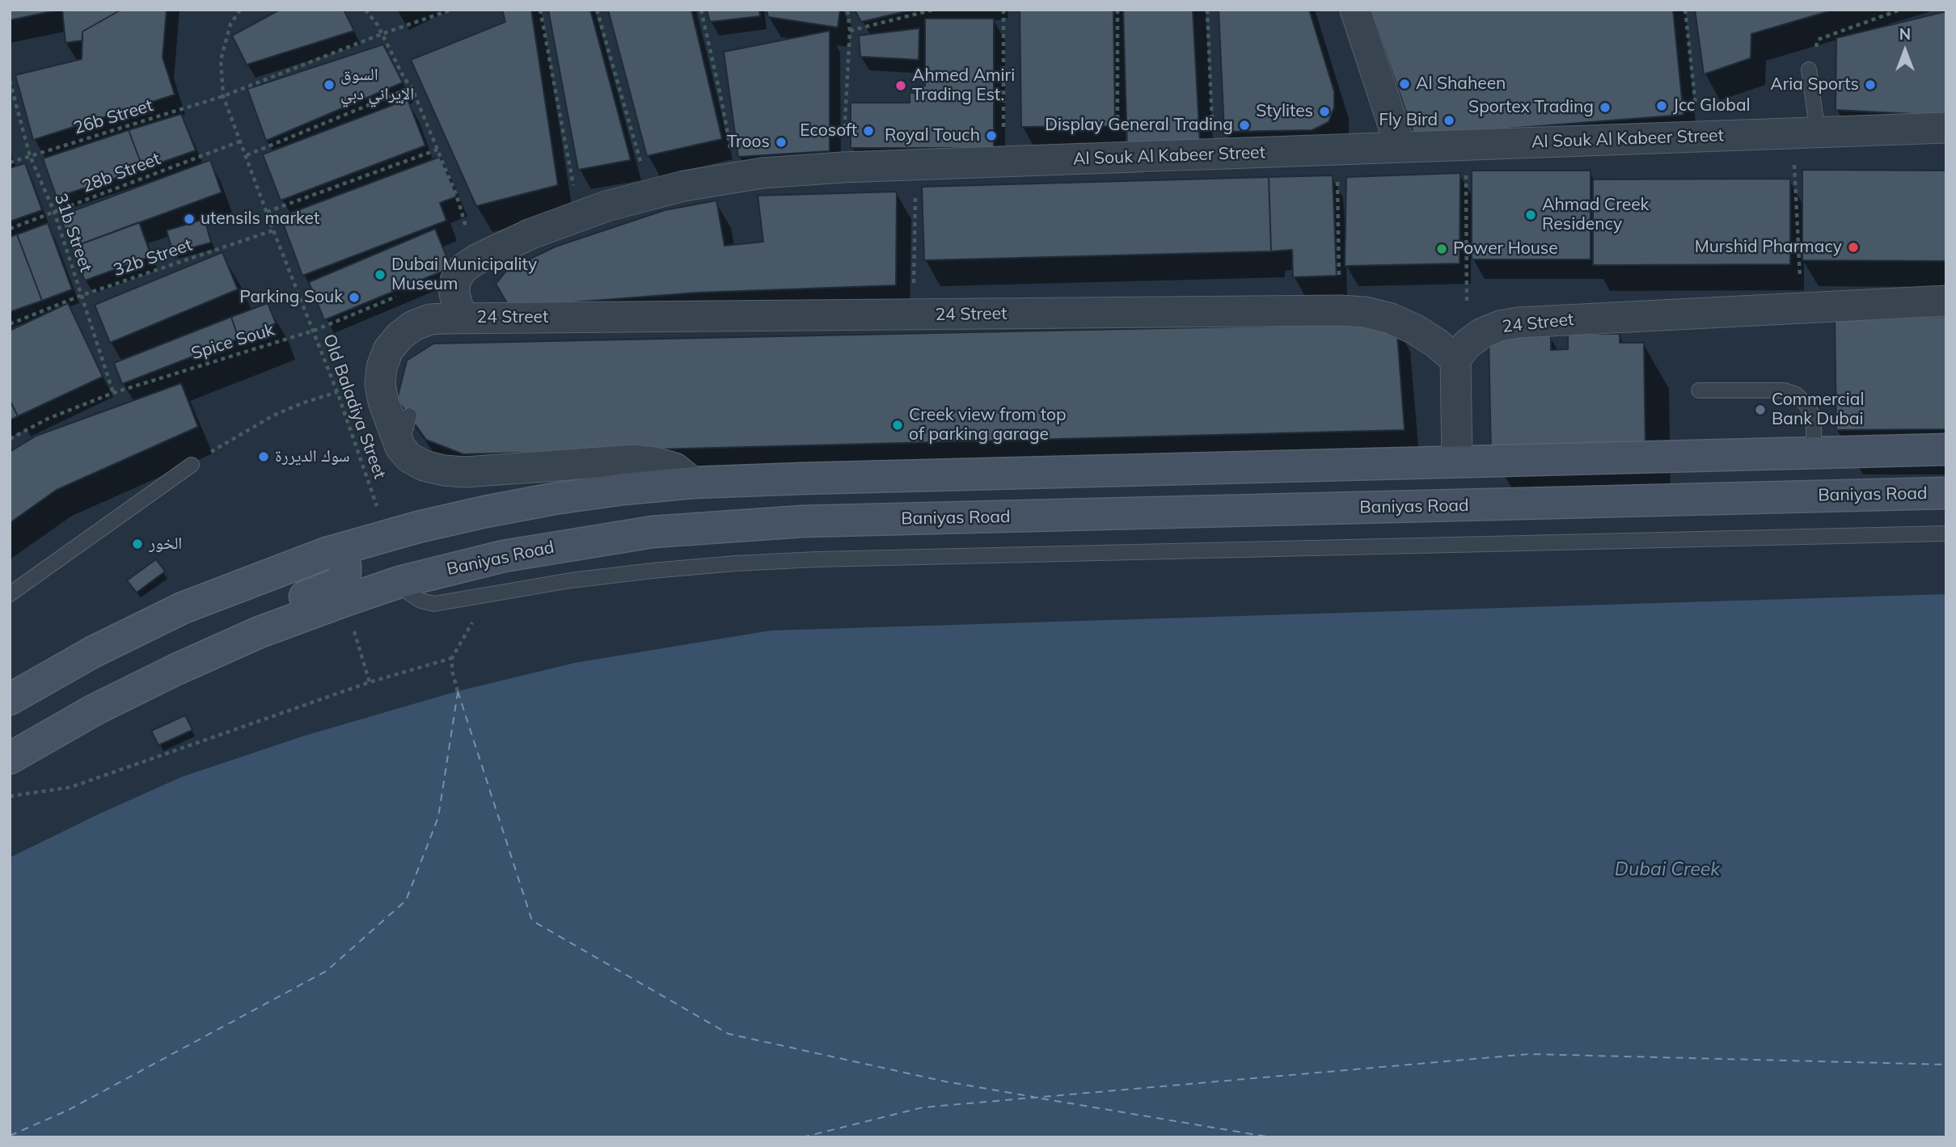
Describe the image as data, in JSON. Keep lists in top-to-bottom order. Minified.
{"streets":{"main road":["Baniyas Road"],"street":["Al Souk Al Kabeer Street","24 Street"],"path":["26b Street","28b Street","31b Street","32b Street","Spice Souk","Old Baladiya Street"]},"crossings":[["26b Street","31b Street"],["26b Street","Old Baladiya Street"],["Al Souk Al Kabeer Street","24 Street"],["28b Street","31b Street"],["28b Street","Old Baladiya Street"],["31b Street","32b Street"],["31b Street","Spice Souk"],["32b Street","Old Baladiya Street"],["Spice Souk","Old Baladiya Street"]],"water":["Dubai Creek"],"places":["Al Shaheen","السوق الإيراني دبي","Aria Sports","Ahmed Amiri Trading Est.","Jcc Global","Sportex Trading","Stylites","Fly Bird","Display General Trading","Ecosoft","Royal Touch","Troos","Ahmad Creek Residency","utensils market","Murshid Pharmacy","Power House","Dubai Municipality Museum","Parking Souk","Commercial Bank Dubai","Creek view from top of parking garage","سوك الديررة","الخور"],"north":"top"}
